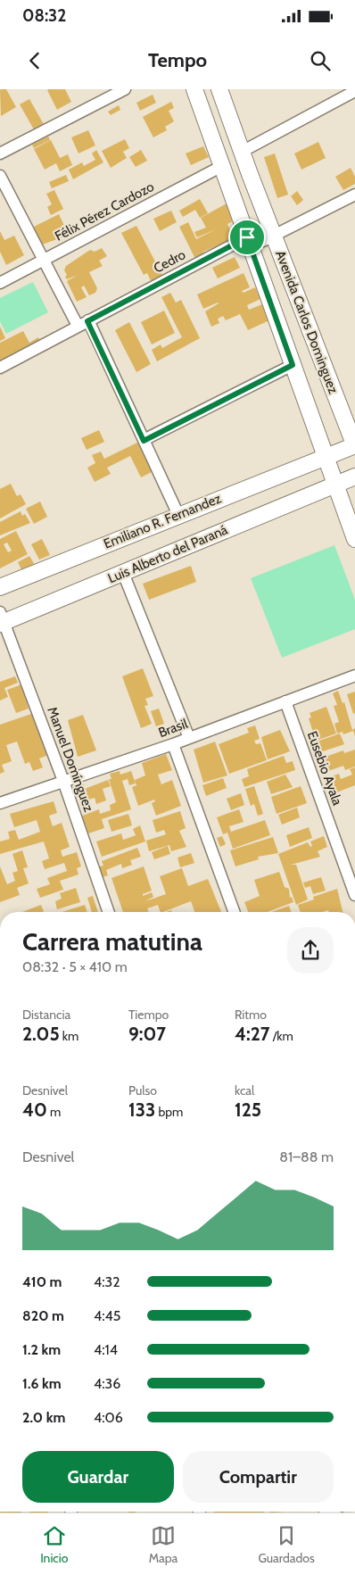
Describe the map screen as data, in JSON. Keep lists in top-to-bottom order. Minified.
{"streets":{"main road":["Avenida Carlos Dominguez","Emiliano R. Fernandez","Luis Alberto del Paraná"],"street":["Félix Pérez Cardozo","Cedro","Brasil","Manuel Domínguez","Eusebio Ayala"]},"crossings":[["Félix Pérez Cardozo","Avenida Carlos Dominguez"],["Cedro","Avenida Carlos Dominguez"],["Avenida Carlos Dominguez","Emiliano R. Fernandez"],["Avenida Carlos Dominguez","Luis Alberto del Paraná"],["Luis Alberto del Paraná","Manuel Domínguez"],["Brasil","Manuel Domínguez"],["Brasil","Eusebio Ayala"]],"page":{"status":"08:32","header":"Tempo","heading":["Carrera matutina","08:32 · 5 × 410 m"],"stats":[["Distancia","2.05 km"],["Tiempo","9:07"],["Ritmo","4:27 /km"],["Desnivel","40 m"],["Pulso","133 bpm"],["kcal","125"]],"chart":["Desnivel","81–88 m"],"list":[{"name":"410 m","note":"4:32"},{"name":"820 m","note":"4:45"},{"name":"1.2 km","note":"4:14"},{"name":"1.6 km","note":"4:36"},{"name":"2.0 km","note":"4:06"}],"buttons":["Guardar","Compartir"],"tabs":["Inicio","Mapa","Guardados"]}}
